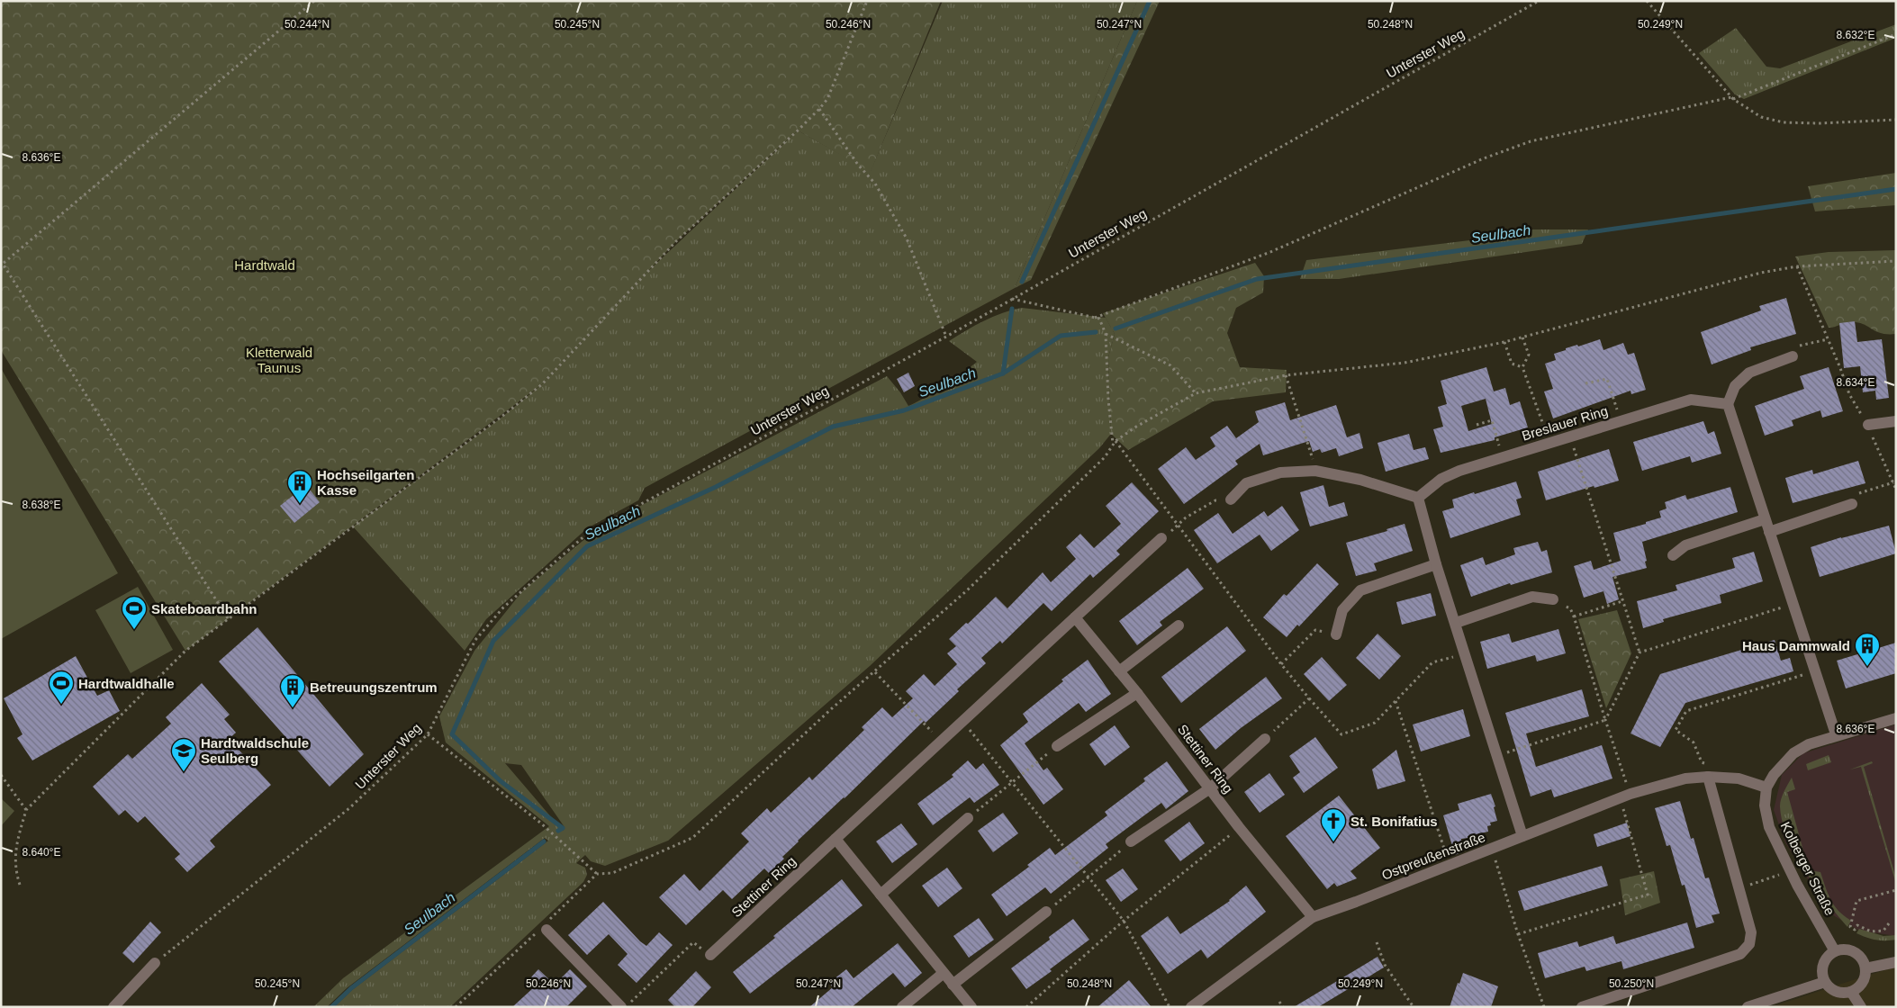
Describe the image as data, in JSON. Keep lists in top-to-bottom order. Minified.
{"streets":{"street":["Breslauer Ring","Stettiner Ring","Ostpreußenstraße","Kolberger Straße"],"path":["Unterster Weg"]},"crossings":[["Stettiner Ring","Ostpreußenstraße"],["Ostpreußenstraße","Kolberger Straße"]],"water":["Seulbach"],"parks":["Hardtwald","Kletterwald Taunus"],"places":{"building":["Hochseilgarten Kasse","Haus Dammwald","Betreuungszentrum"],"sports":["Skateboardbahn","Hardtwaldhalle"],"school or university":["Hardtwaldschule Seulberg"],"church":["St. Bonifatius"]},"coordinates":["50.244°N","50.245°N","50.246°N","50.247°N","50.248°N","50.249°N","8.632°E","8.636°E","8.634°E","8.638°E","8.640°E","50.250°N"]}
